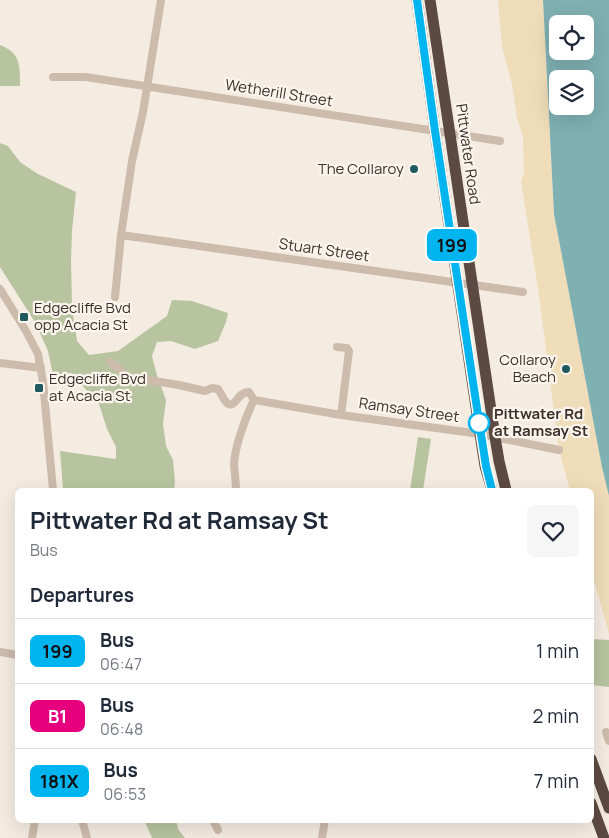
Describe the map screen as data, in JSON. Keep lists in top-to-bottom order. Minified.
{"streets":{"highway":["Pittwater Road"],"street":["Wetherill Street","Stuart Street","Ramsay Street"]},"crossings":[["Wetherill Street","Pittwater Road"],["Pittwater Road","Stuart Street"],["Pittwater Road","Ramsay Street"]],"places":{"other":["The Collaroy","Collaroy Beach","Pittwater Rd at Ramsay St"],"transit":["Edgecliffe Bvd opp Acacia St","Edgecliffe Bvd at Acacia St"]},"lines":["bus line 199"],"page":{"on_map":"199","heading":[["Pittwater Rd at Ramsay St","Bus"],"Departures"],"list":[{"mark":"199","name":"Bus","note":"06:47","value":"1 min"},{"mark":"B1","name":"Bus","note":"06:48","value":"2 min"},{"mark":"181X","name":"Bus","note":"06:53","value":"7 min"}]}}
